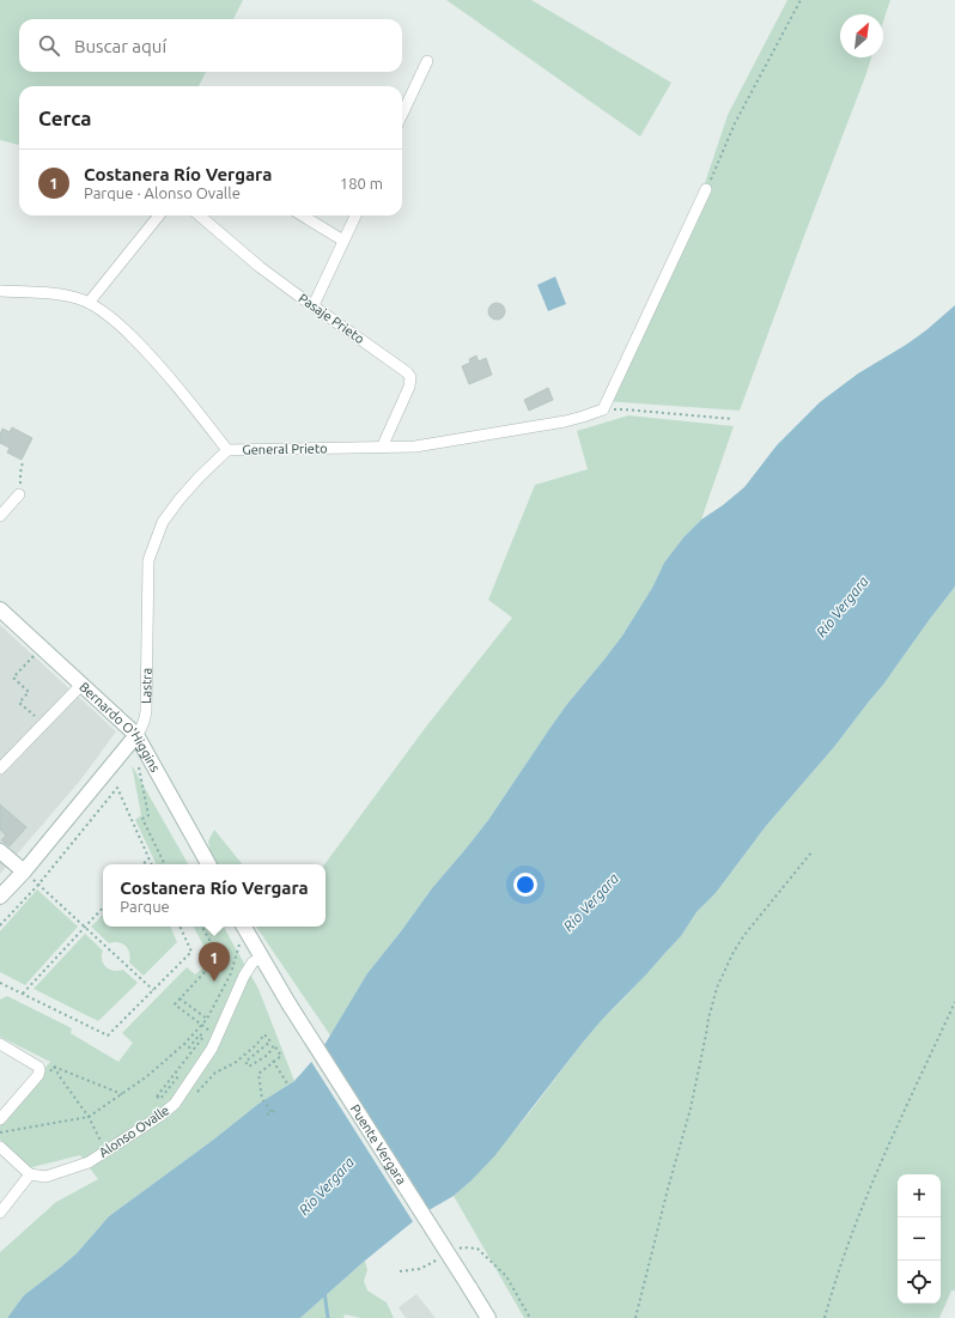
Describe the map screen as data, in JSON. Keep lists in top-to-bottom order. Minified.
{"streets":{"main road":["Lastra","Bernardo O'Higgins","Puente Vergara"],"street":["Pasaje Prieto","General Prieto","Alonso Ovalle"]},"crossings":[["Pasaje Prieto","General Prieto"],["General Prieto","Lastra"],["Lastra","Bernardo O'Higgins"],["Alonso Ovalle","Puente Vergara"]],"water":["Río Vergara"],"north":"top right","page":{"search":"Buscar aquí","heading":"Cerca","list":[{"mark":"1","name":"Costanera Río Vergara","note":"Parque · Alonso Ovalle","value":"180 m"}],"popup":["Costanera Río Vergara","Parque"],"pins":"1","map_buttons":["+","−"]}}
